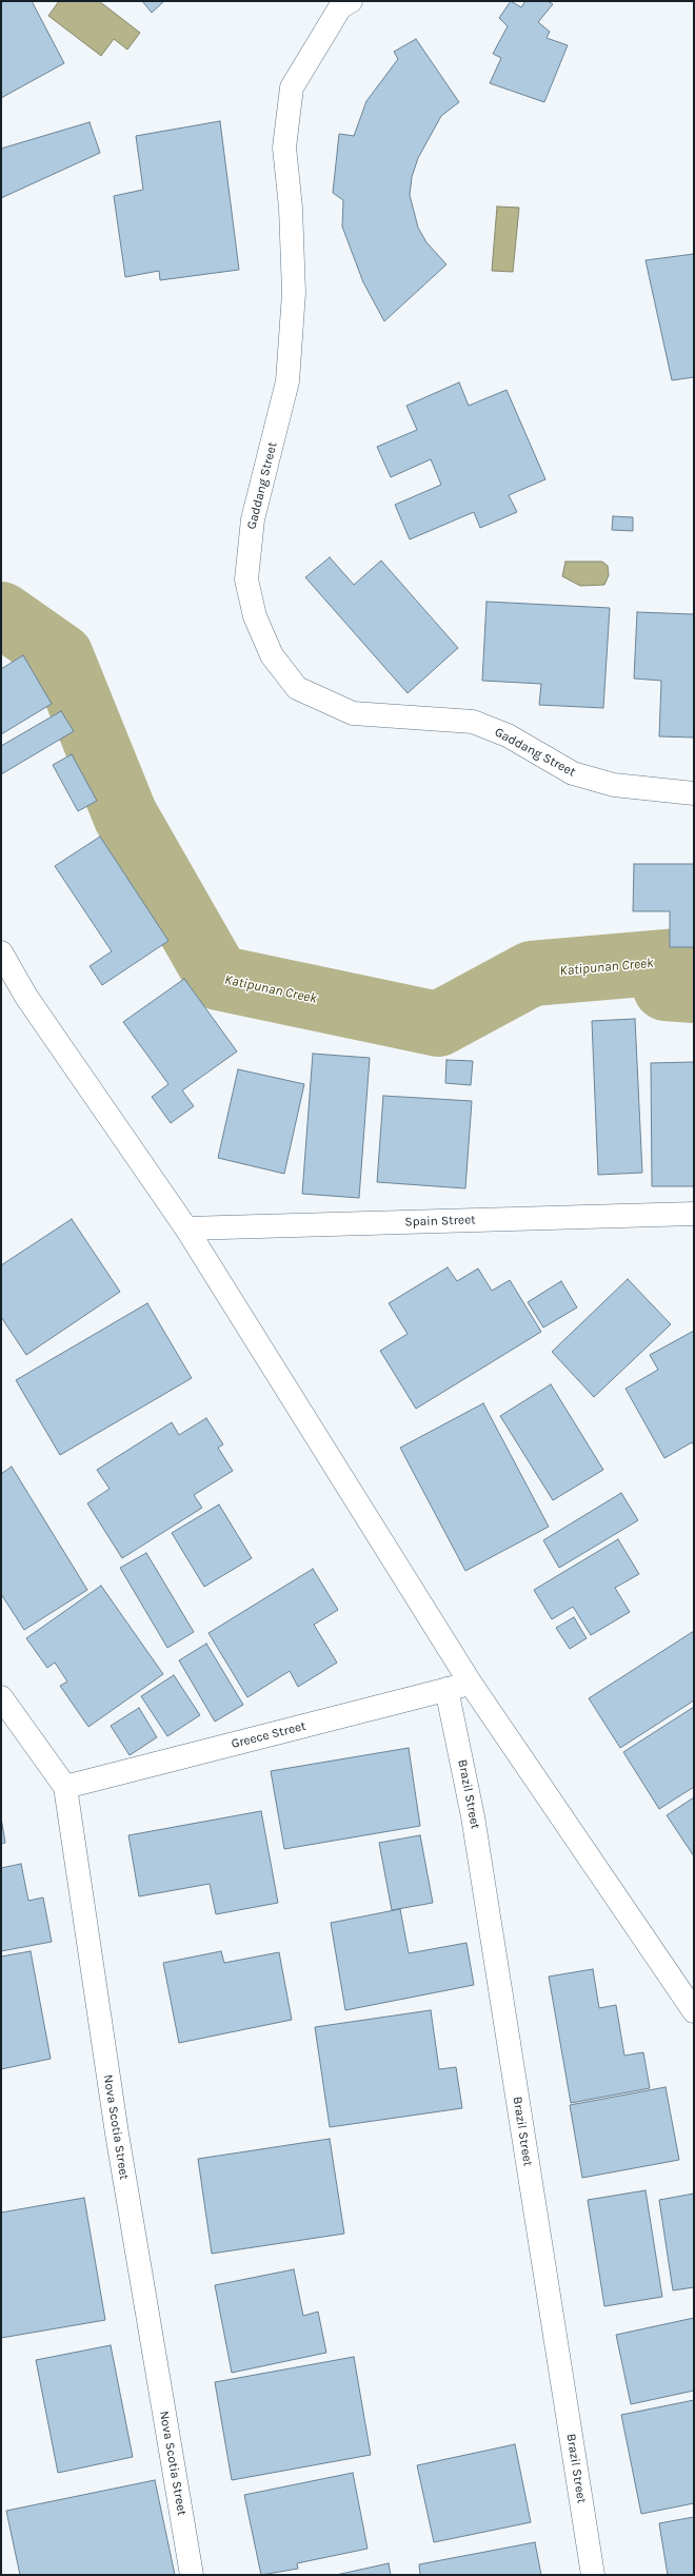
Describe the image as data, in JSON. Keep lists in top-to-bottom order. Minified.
{"streets":{"street":["Gaddang Street","Spain Street","Greece Street","Brazil Street","Nova Scotia Street"]},"crossings":[["Greece Street","Brazil Street"],["Greece Street","Nova Scotia Street"]],"water":["Katipunan Creek"]}
